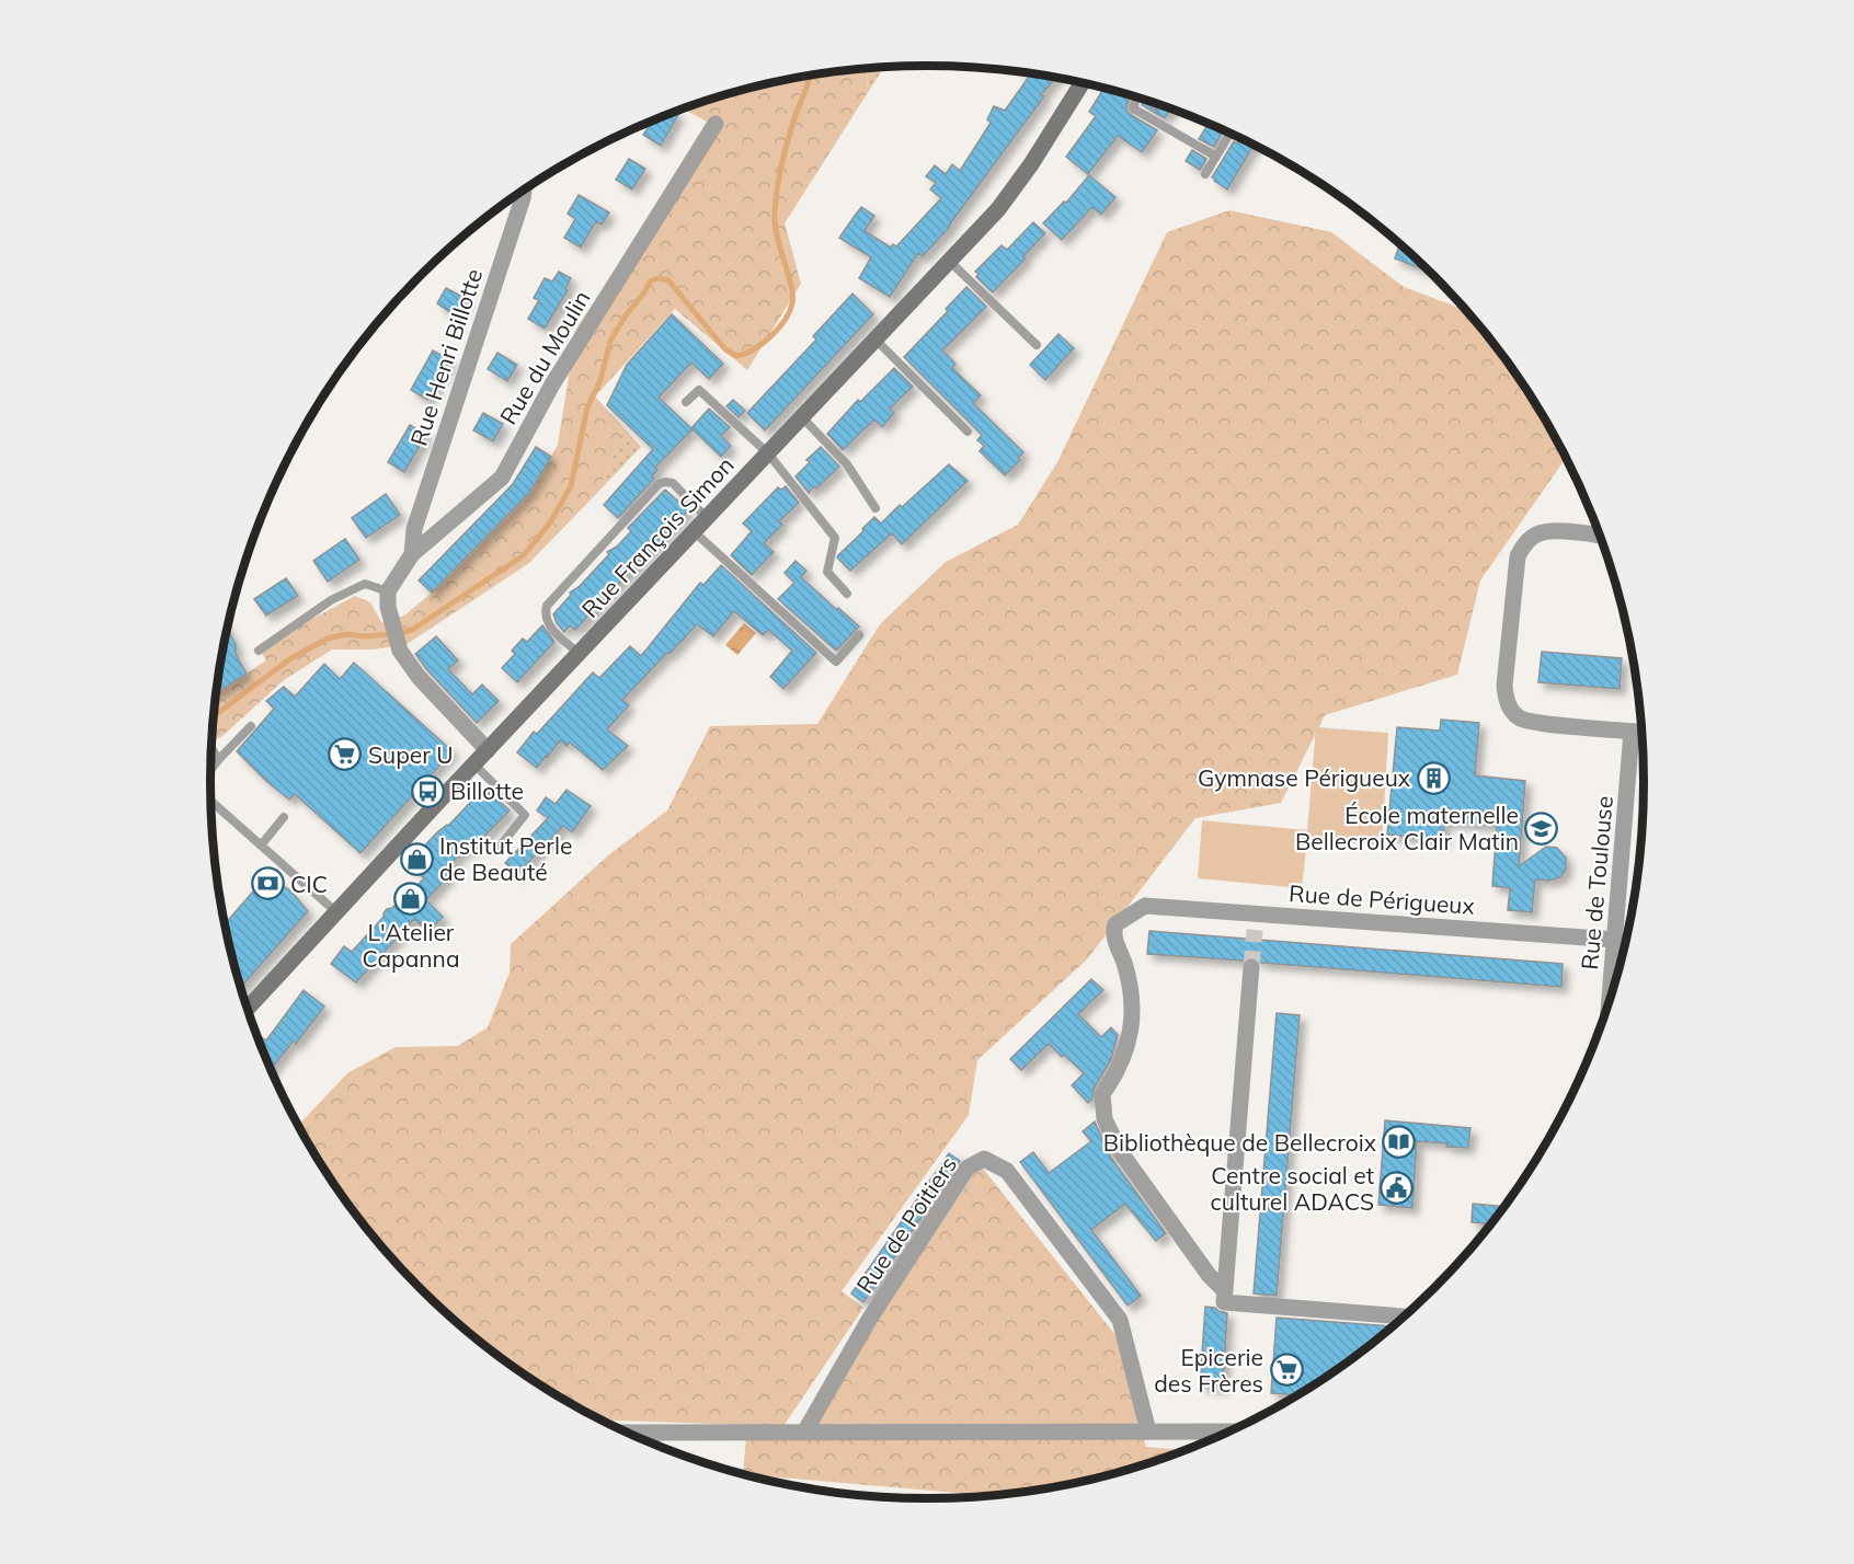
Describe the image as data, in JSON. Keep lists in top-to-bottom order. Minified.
{"streets":{"main road":["Rue François Simon"],"street":["Rue Henri Billotte","Rue du Moulin","Rue de Toulouse","Rue de Périgueux","Rue de Poitiers"]},"crossings":[["Rue Henri Billotte","Rue du Moulin"],["Rue de Toulouse","Rue de Périgueux"]],"places":{"supermarket":["Super U","Epicerie des Frères"],"building":["Gymnase Périgueux"],"bus stop":["Billotte"],"school or university":["École maternelle Bellecroix Clair Matin"],"shop":["Institut Perle de Beauté","L'Atelier Capanna"],"bank":["CIC"],"library":["Bibliothèque de Bellecroix"],"public building":["Centre social et culturel ADACS"]}}
